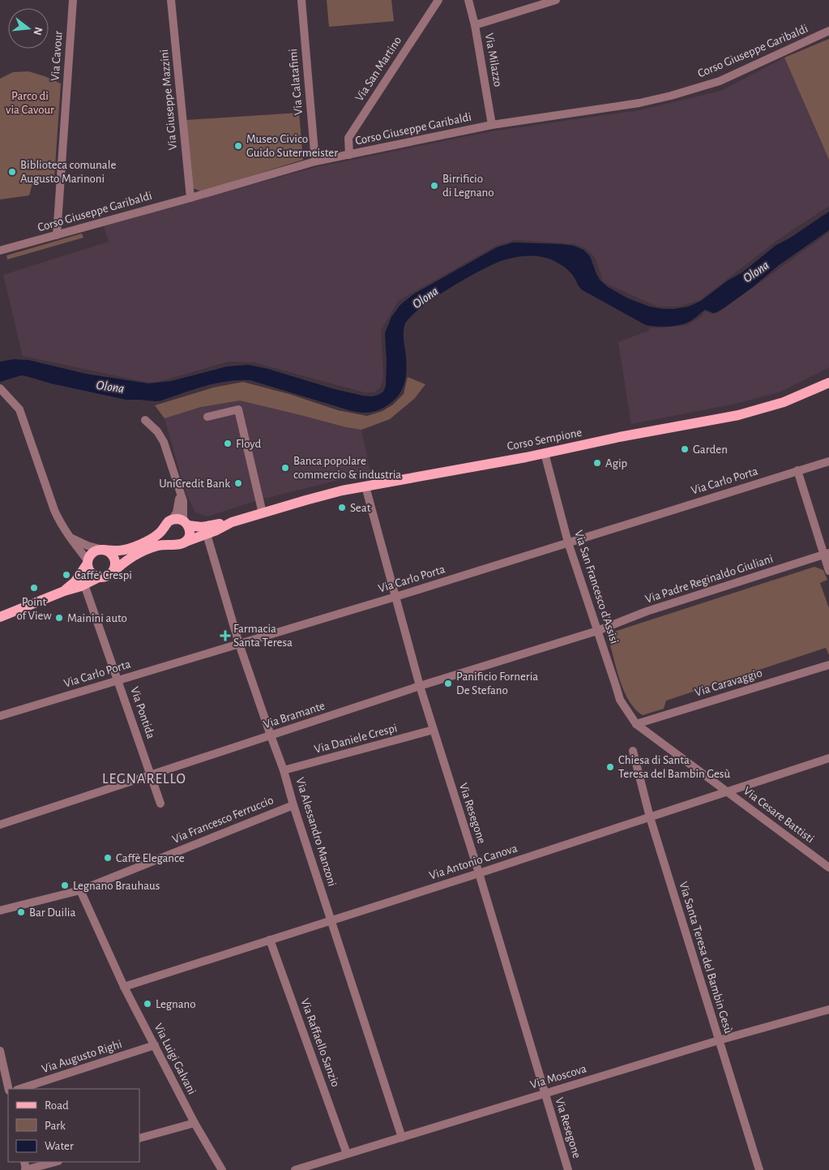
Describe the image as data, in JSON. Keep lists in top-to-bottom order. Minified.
{"streets":{"main road":["Corso Sempione"],"street":["Corso Giuseppe Garibaldi","Via Cavour","Via Milazzo","Via San Martino","Via Calatafimi","Via Giuseppe Mazzini","Via Carlo Porta","Via Padre Reginaldo Giuliani","Via San Francesco d'Assisi","Via Caravaggio","Via Pontida","Via Bramante","Via Daniele Crespi","Via Resegone","Via Cesare Battisti","Via Francesco Ferruccio","Via Alessandro Manzoni","Via Antonio Canova","Via Santa Teresa del Bambin Gesù","Via Raffaello Sanzio","Via Augusto Righi","Via Luigi Galvani","Via Moscova"]},"crossings":[["Corso Giuseppe Garibaldi","Via Cavour"],["Corso Giuseppe Garibaldi","Via Milazzo"],["Corso Giuseppe Garibaldi","Via San Martino"],["Corso Giuseppe Garibaldi","Via Calatafimi"],["Corso Giuseppe Garibaldi","Via Giuseppe Mazzini"],["Corso Sempione","Via San Francesco d'Assisi"],["Corso Sempione","Via Pontida"],["Corso Sempione","Via Resegone"],["Corso Sempione","Via Alessandro Manzoni"],["Via Carlo Porta","Via San Francesco d'Assisi"],["Via Carlo Porta","Via Pontida"],["Via Carlo Porta","Via Resegone"],["Via Carlo Porta","Via Alessandro Manzoni"],["Via Padre Reginaldo Giuliani","Via San Francesco d'Assisi"],["Via Padre Reginaldo Giuliani","Via Bramante"],["Via San Francesco d'Assisi","Via Caravaggio"],["Via San Francesco d'Assisi","Via Bramante"],["Via San Francesco d'Assisi","Via Cesare Battisti"],["Via Caravaggio","Via Cesare Battisti"],["Via Pontida","Via Bramante"],["Via Bramante","Via Resegone"],["Via Bramante","Via Alessandro Manzoni"],["Via Daniele Crespi","Via Resegone"],["Via Daniele Crespi","Via Alessandro Manzoni"],["Via Resegone","Via Antonio Canova"],["Via Resegone","Via Moscova"],["Via Cesare Battisti","Via Antonio Canova"],["Via Francesco Ferruccio","Via Alessandro Manzoni"],["Via Francesco Ferruccio","Via Luigi Galvani"],["Via Alessandro Manzoni","Via Antonio Canova"],["Via Alessandro Manzoni","Via Moscova"],["Via Antonio Canova","Via Santa Teresa del Bambin Gesù"],["Via Antonio Canova","Via Raffaello Sanzio"],["Via Antonio Canova","Via Luigi Galvani"],["Via Santa Teresa del Bambin Gesù","Via Moscova"],["Via Raffaello Sanzio","Via Moscova"],["Via Augusto Righi","Via Luigi Galvani"]],"districts":["LEGNARELLO"],"water":["Olona"],"parks":["Parco di via Cavour"],"places":{"other":["Museo Civico Guido Sutermeister","Biblioteca comunale Augusto Marinoni","Birrificio di Legnano","Floyd","Garden","Agip","Banca popolare commercio & industria","UniCredit Bank","Seat","Caffe' Crespi","Point of View","Mainini auto","Panificio Forneria De Stefano","Chiesa di Santa Teresa del Bambin Gesù","Caffè Elegance","Legnano Brauhaus","Bar Duilia","Legnano"],"health":["Farmacia Santa Teresa"]},"legend":["Road","Park","Water"],"north":"right"}
